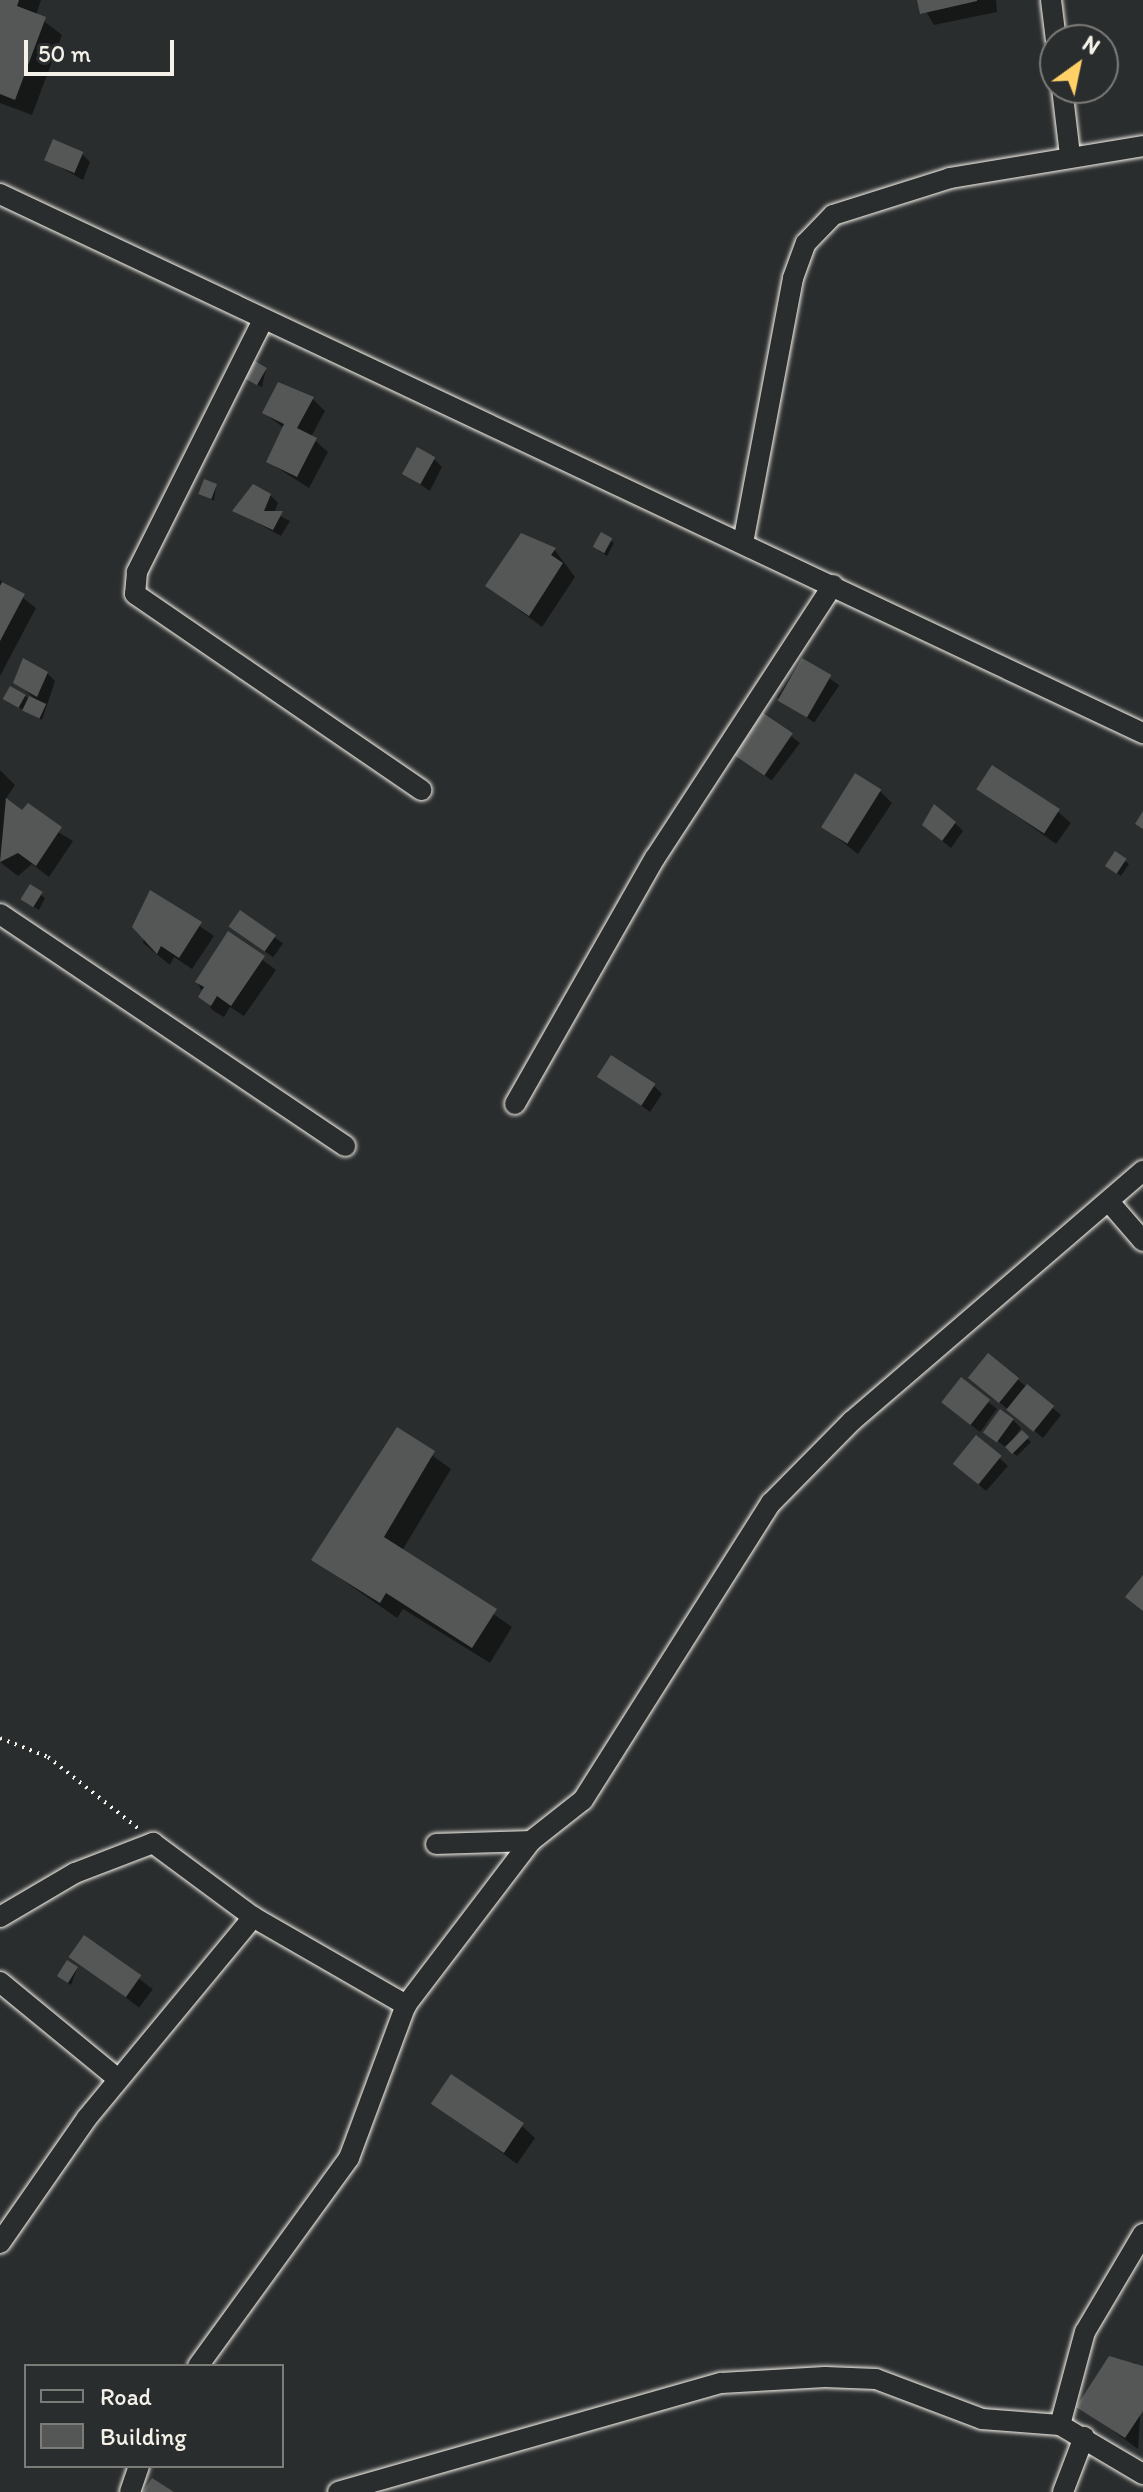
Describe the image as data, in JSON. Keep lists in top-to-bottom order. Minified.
{"legend":["Road","Building"],"scale_bar":"50 m","north":"top right"}
